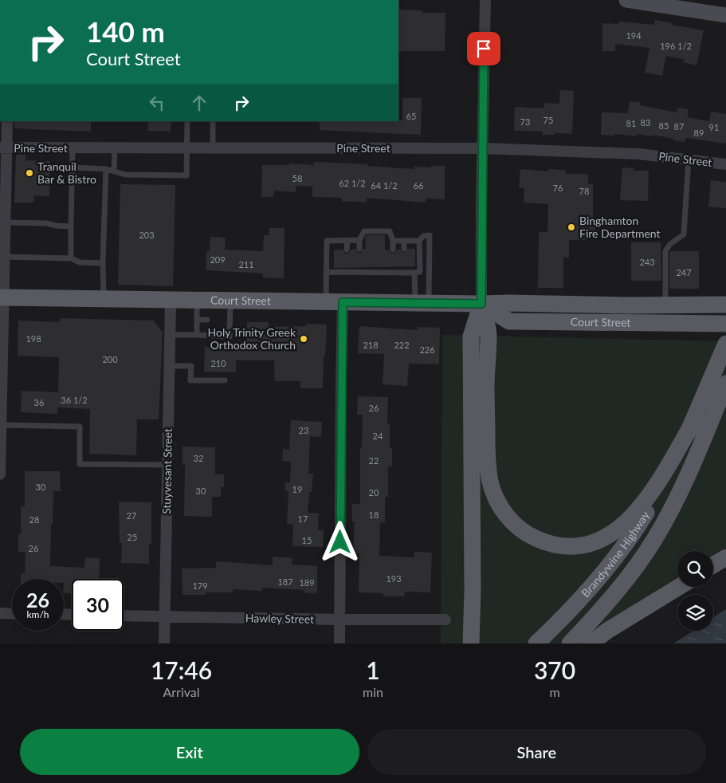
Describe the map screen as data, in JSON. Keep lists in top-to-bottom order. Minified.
{"streets":{"main road":["Court Street","Brandywine Highway"],"street":["Pine Street","Stuyvesant Street","Hawley Street"]},"crossings":[["Court Street","Stuyvesant Street"],["Stuyvesant Street","Hawley Street"]],"places":["Tranquil Bar & Bistro","Binghamton Fire Department","Holy Trinity Greek Orthodox Church"],"house_numbers":["194","196 1/2","65","75","73","83","81","85","87","91","89","58","62 1/2","64 1/2","66","76","78","203","209","243","211","247","198","218","222","226","200","210","36 1/2","36","26","23","24","32","22","30","19","30","20","18","27","17","28","25","15","26","193","187","189","179"],"page":{"turn":["140 m","Court Street"],"speed":"26 km/h","limit":"30","eta":["17:46","Arrival","1","min","370","m"],"buttons":["Exit","Share"]}}
